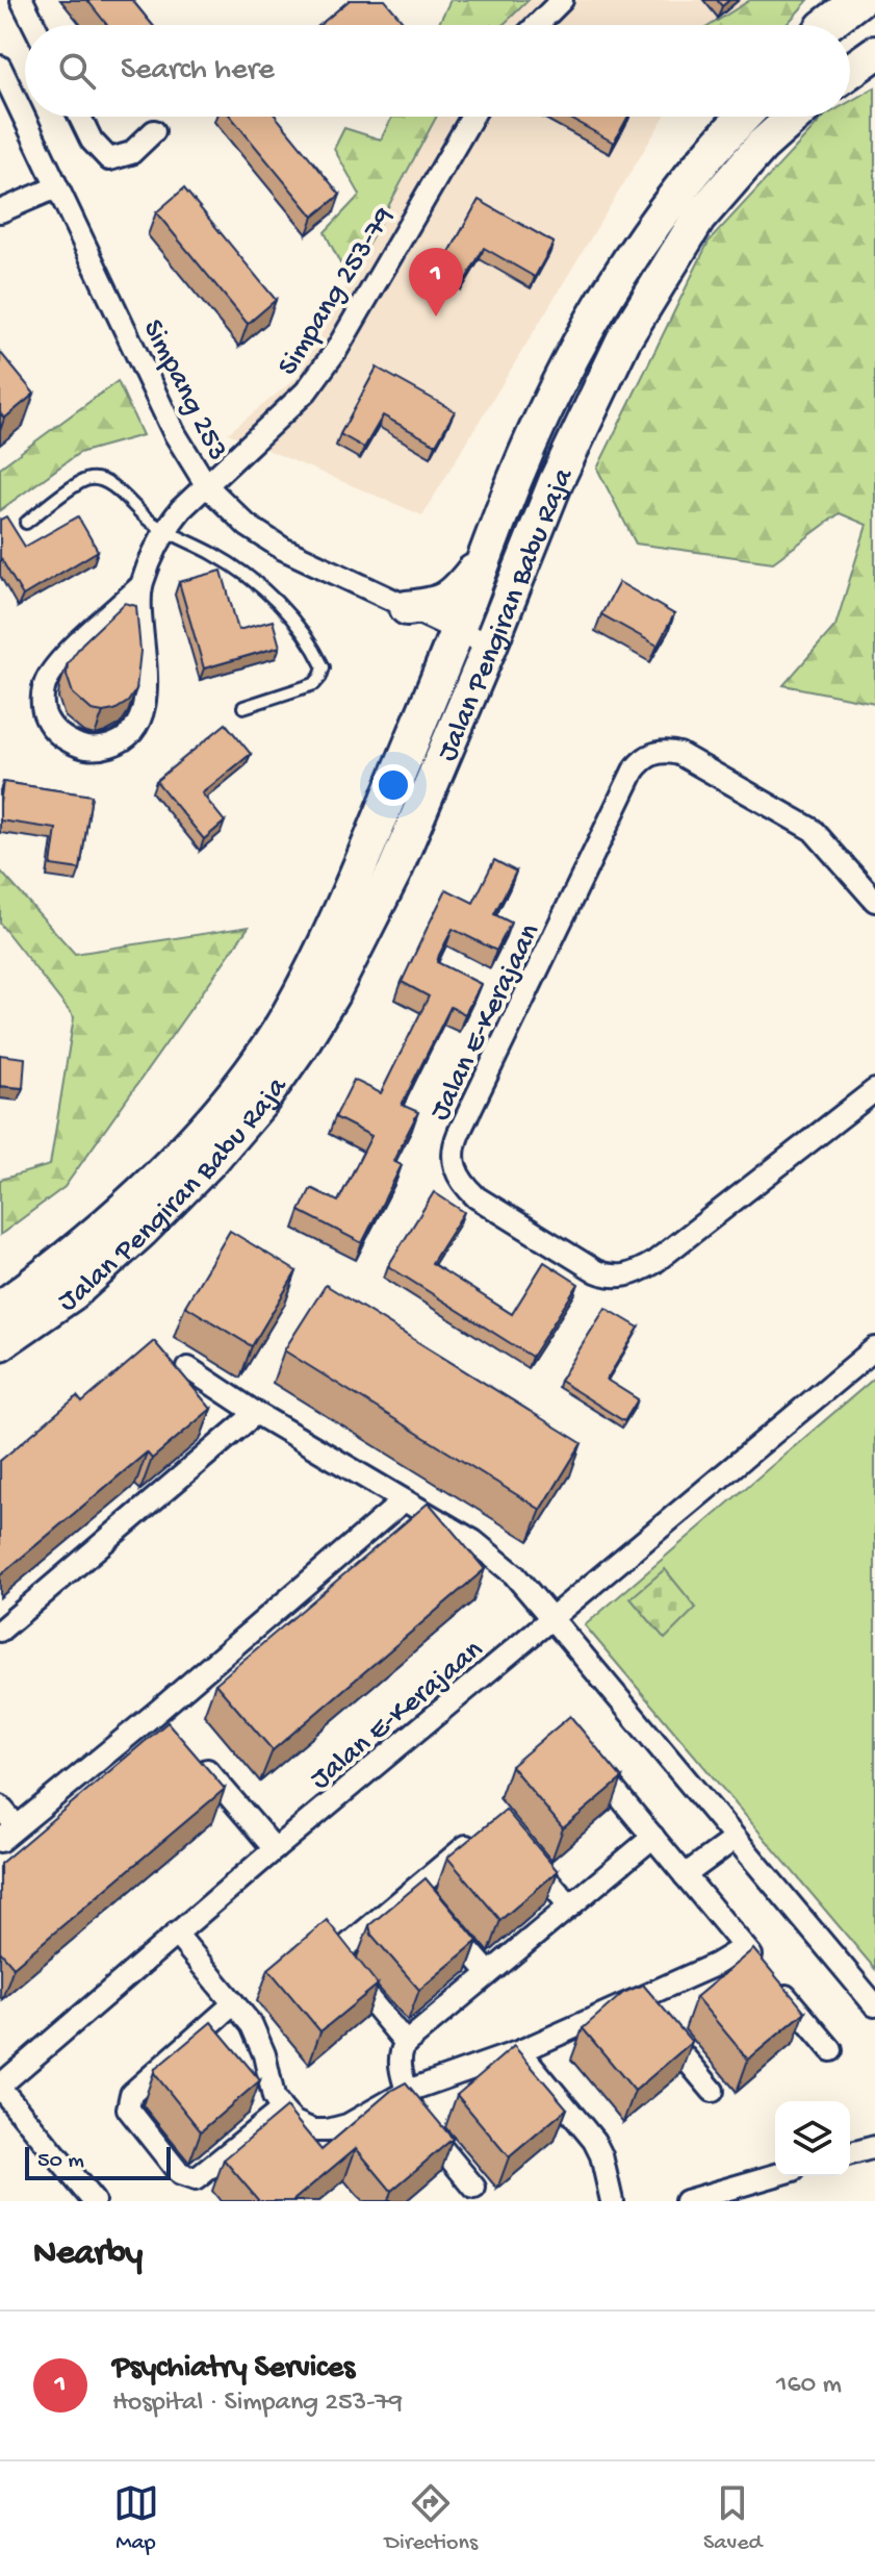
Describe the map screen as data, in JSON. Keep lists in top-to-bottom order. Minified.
{"streets":{"main road":["Jalan Pengiran Babu Raja"],"street":["Simpang 253-79","Simpang 253","Jalan E-Kerajaan"]},"crossings":[["Simpang 253-79","Simpang 253"],["Simpang 253","Jalan Pengiran Babu Raja"]],"scale_bar":"50 m","page":{"search":"Search here","pins":"1","scale":"50 m","heading":"Nearby","list":[{"mark":"1","name":"Psychiatry Services","note":"Hospital · Simpang 253-79","value":"160 m"}],"nav":["Map","Directions","Saved"]}}
